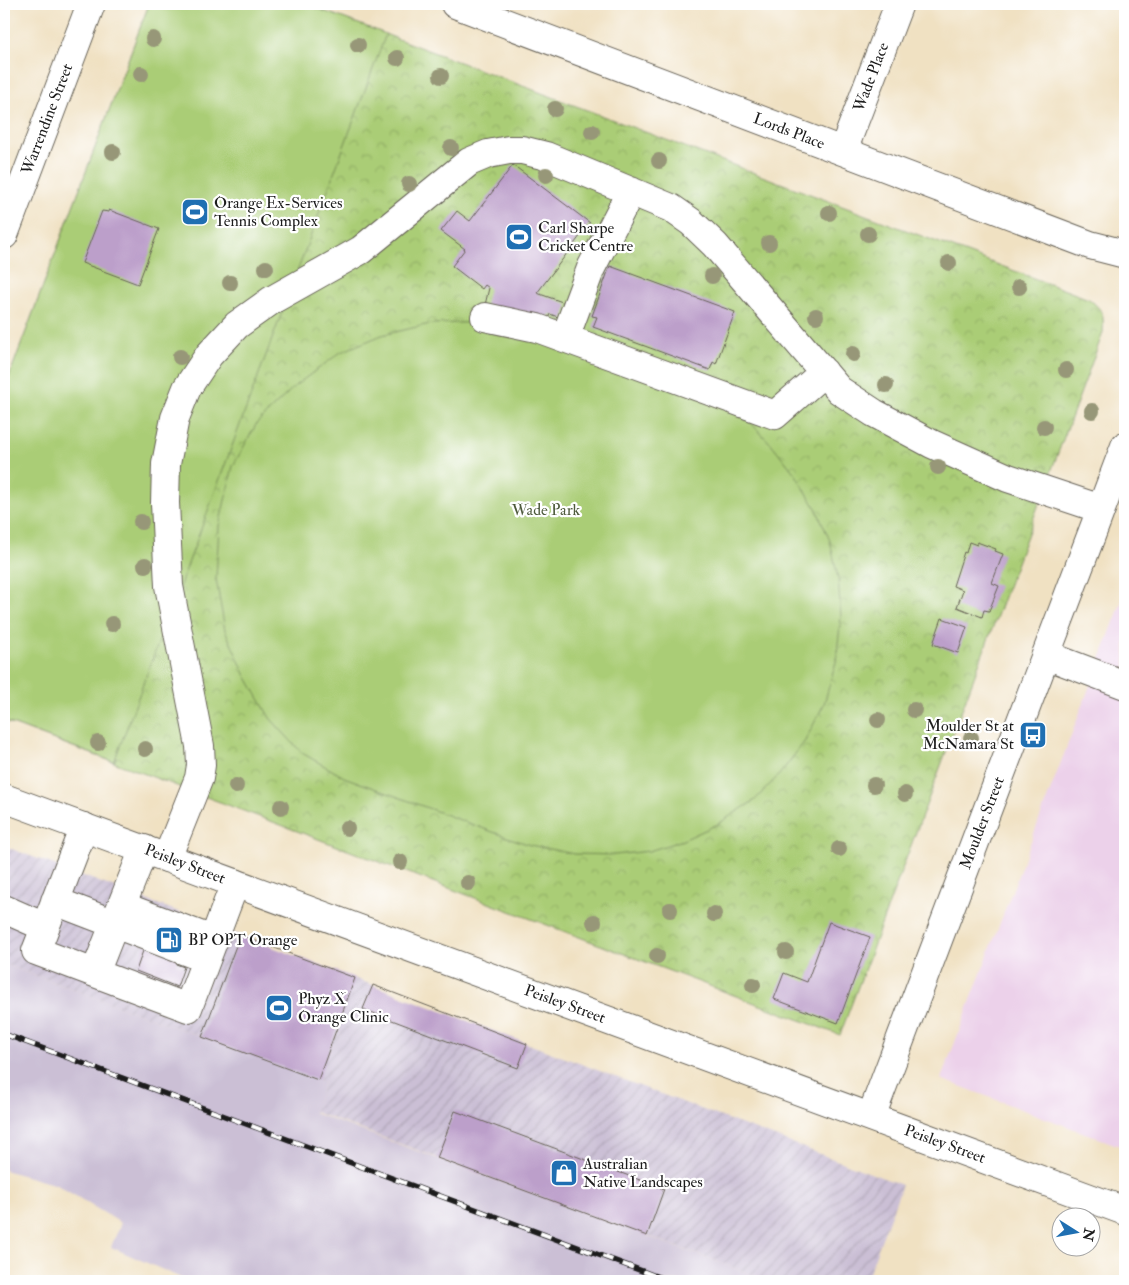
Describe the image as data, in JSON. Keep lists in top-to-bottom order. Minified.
{"streets":{"street":["Wade Place","Warrendine Street","Lords Place","Moulder Street","Peisley Street"]},"crossings":[["Wade Place","Lords Place"],["Moulder Street","Peisley Street"]],"parks":["Wade Park"],"places":{"sports":["Orange Ex-Services Tennis Complex","Carl Sharpe Cricket Centre","Phyz X Orange Clinic"],"bus stop":["Moulder St at McNamara St"],"fuel station":["BP OPT Orange"],"shop":["Australian Native Landscapes"]},"north":"right"}
